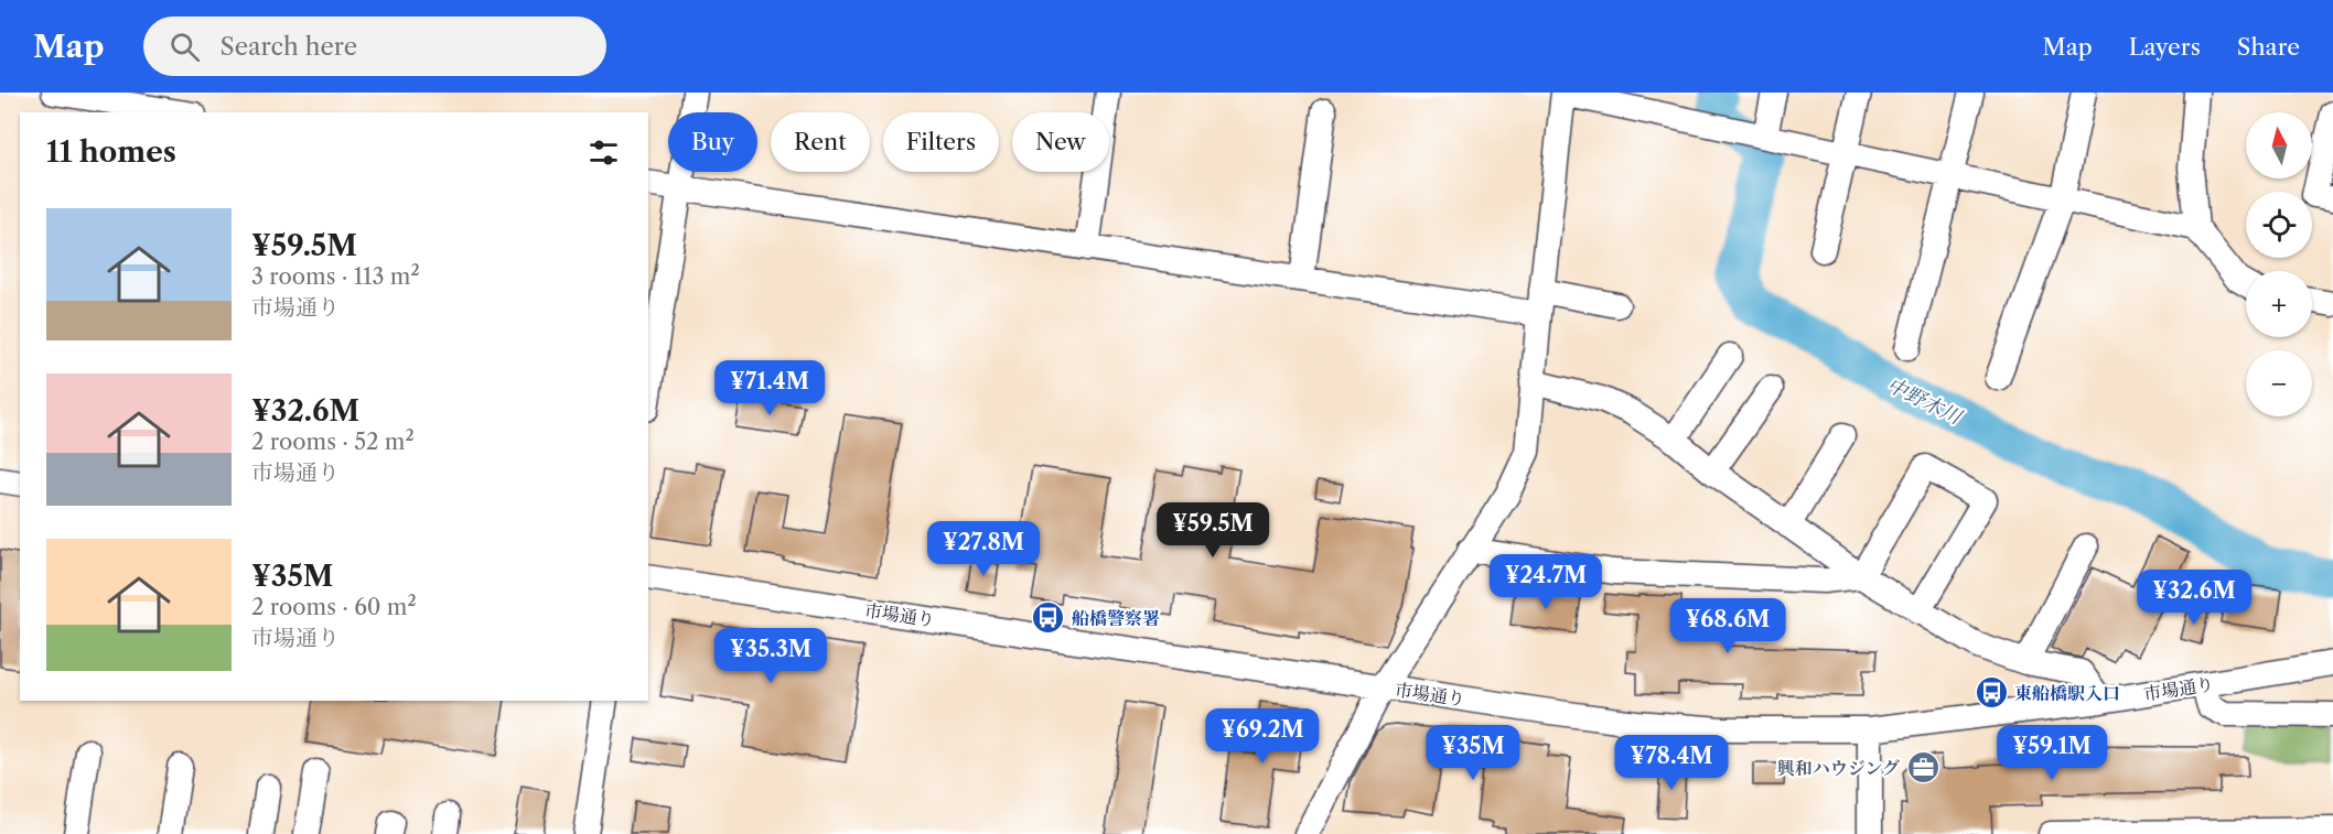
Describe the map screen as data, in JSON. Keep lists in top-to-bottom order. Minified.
{"streets":{"street":["市場通り"]},"water":["中野木川"],"places":{"bus stop":["船橋警察署","東船橋駅入口"],"office":["興和ハウジング"]},"north":"top","page":{"header":"Map","search":"Search here","nav":["Map","Layers","Share"],"map_buttons":["+","−"],"chip":["Buy","Rent","Filters","New"],"heading":"11 homes","list":[{"name":"¥59.5M","note":"3 rooms · 113 m² · 市場通り"},{"name":"¥32.6M","note":"2 rooms · 52 m² · 市場通り"},{"name":"¥35M","note":"2 rooms · 60 m² · 市場通り"}],"price":["¥71.4M","¥59.5M","¥27.8M","¥24.7M","¥32.6M","¥68.6M","¥35.3M","¥69.2M","¥35M","¥59.1M","¥78.4M"]}}
